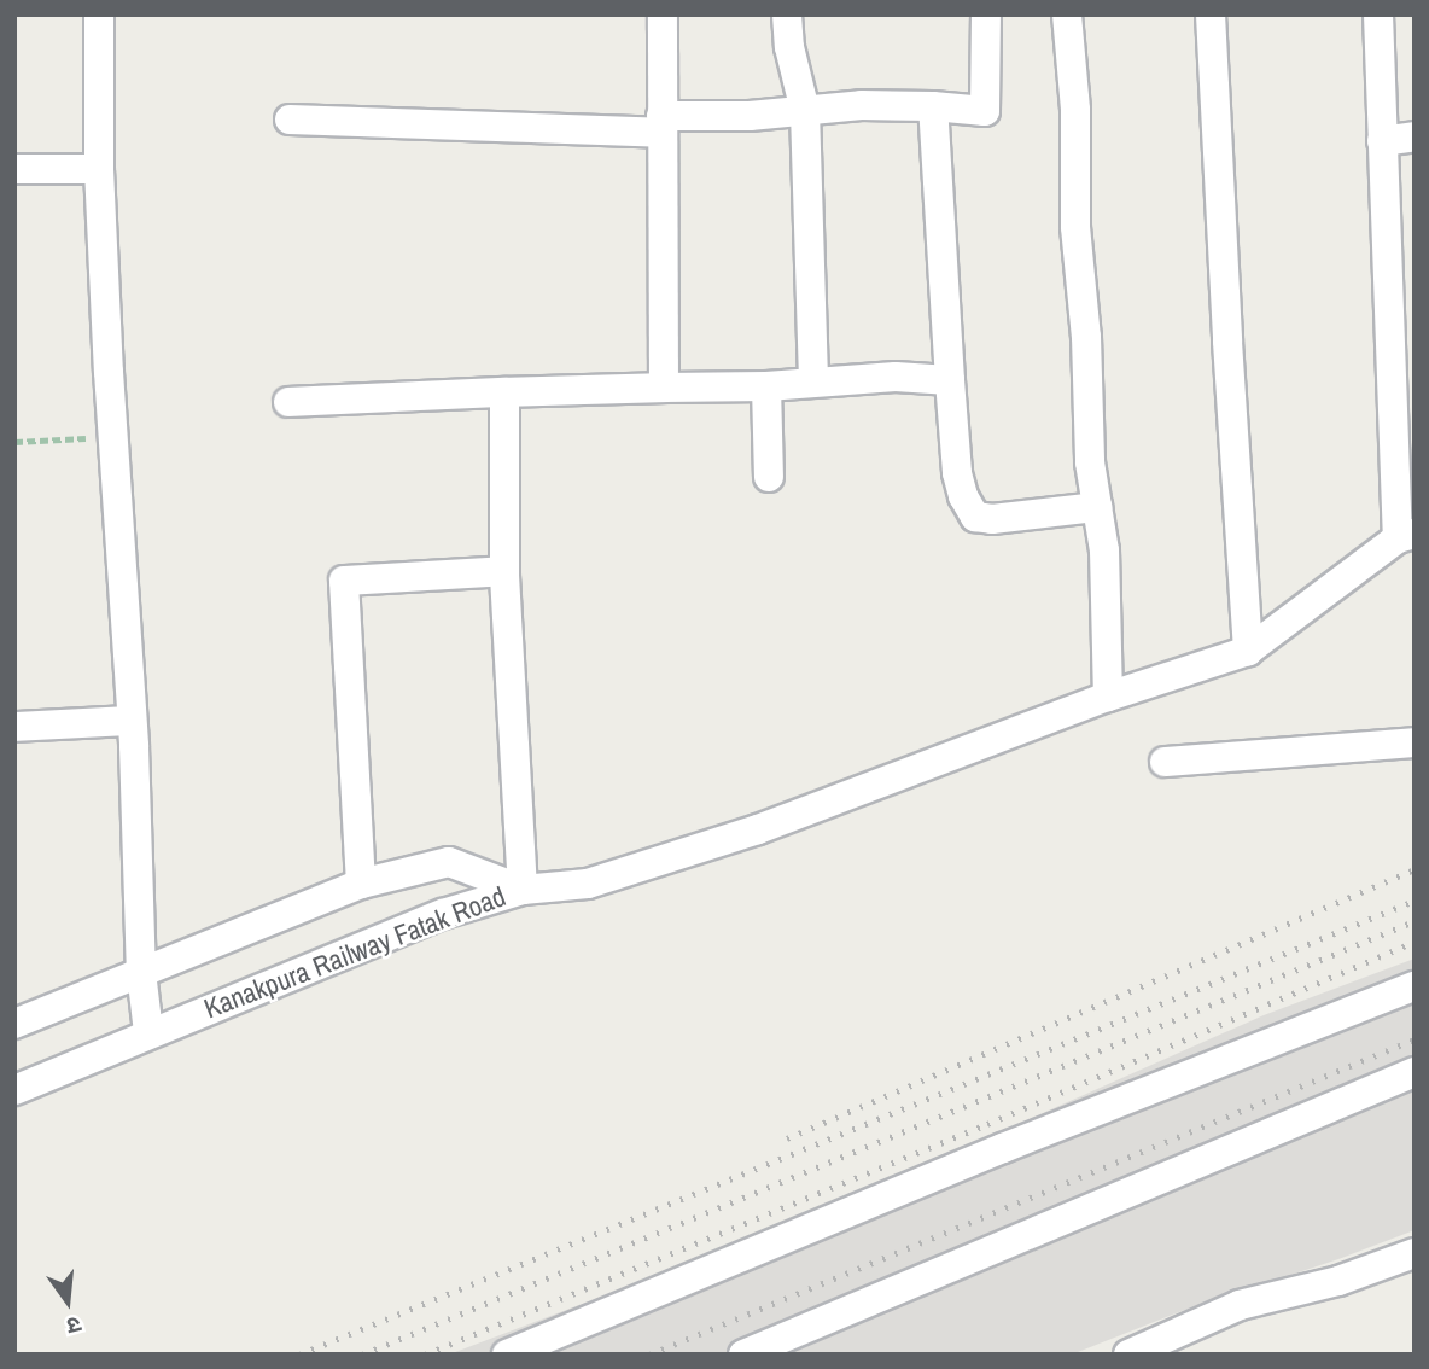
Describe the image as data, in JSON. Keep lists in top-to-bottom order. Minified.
{"streets":{"street":["Kanakpura Railway Fatak Road"]},"north":"bottom"}
